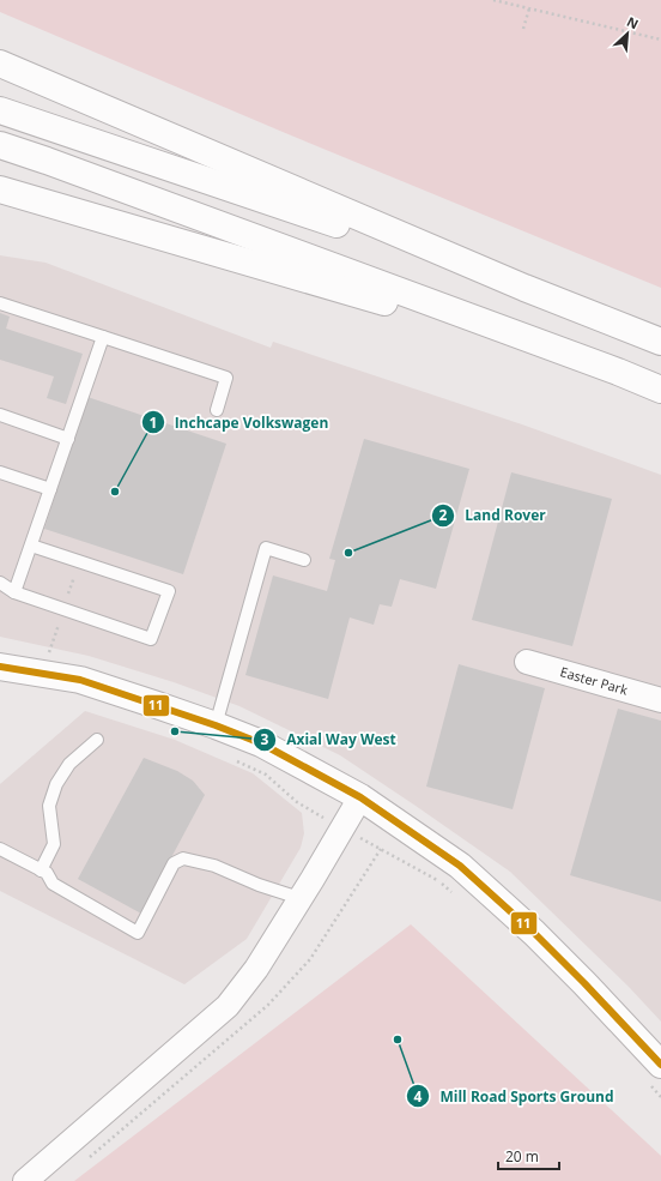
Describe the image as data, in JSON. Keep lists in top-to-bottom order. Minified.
{"streets":{"street":["Easter Park"]},"places":["Inchcape Volkswagen","Land Rover","Axial Way West","Mill Road Sports Ground"],"lines":["transit line 11"],"scale_bar":"20 m","north":"top right"}
